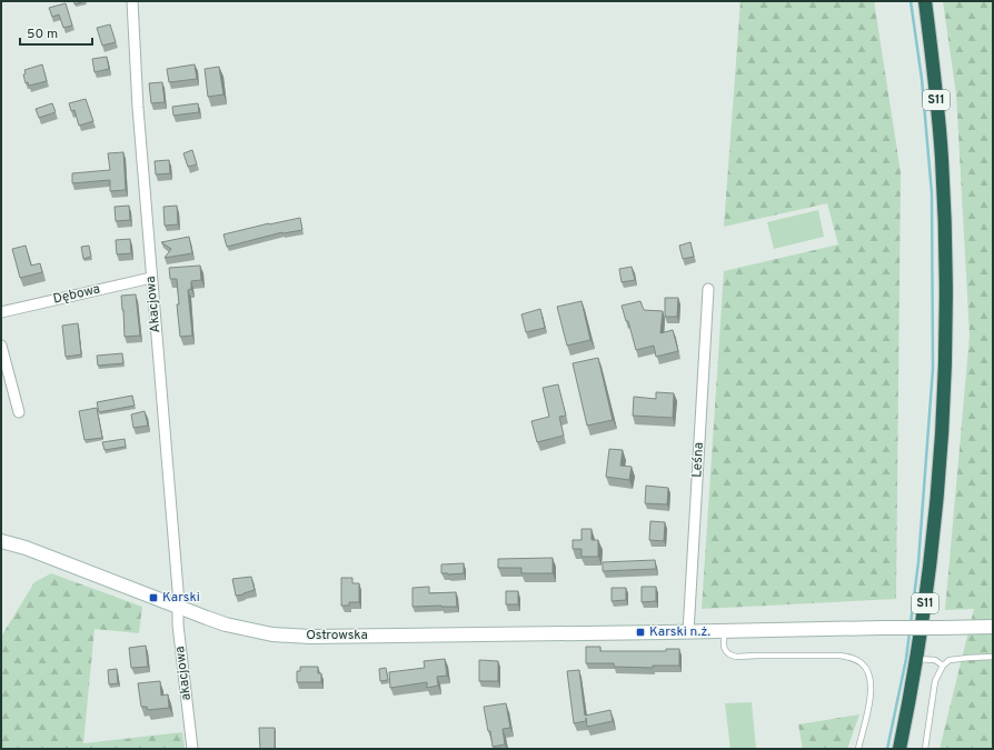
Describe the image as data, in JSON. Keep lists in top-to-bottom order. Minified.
{"streets":{"highway":["S11"],"street":["Dębowa","Akacjowa","Leśna","Ostrowska","akacjowa"]},"crossings":[["Dębowa","Akacjowa"],["Akacjowa","Ostrowska"],["Akacjowa","akacjowa"],["Leśna","Ostrowska"],["Ostrowska","akacjowa"]],"places":{"transit":["Karski","Karski n.ż."]},"scale_bar":"50 m"}
